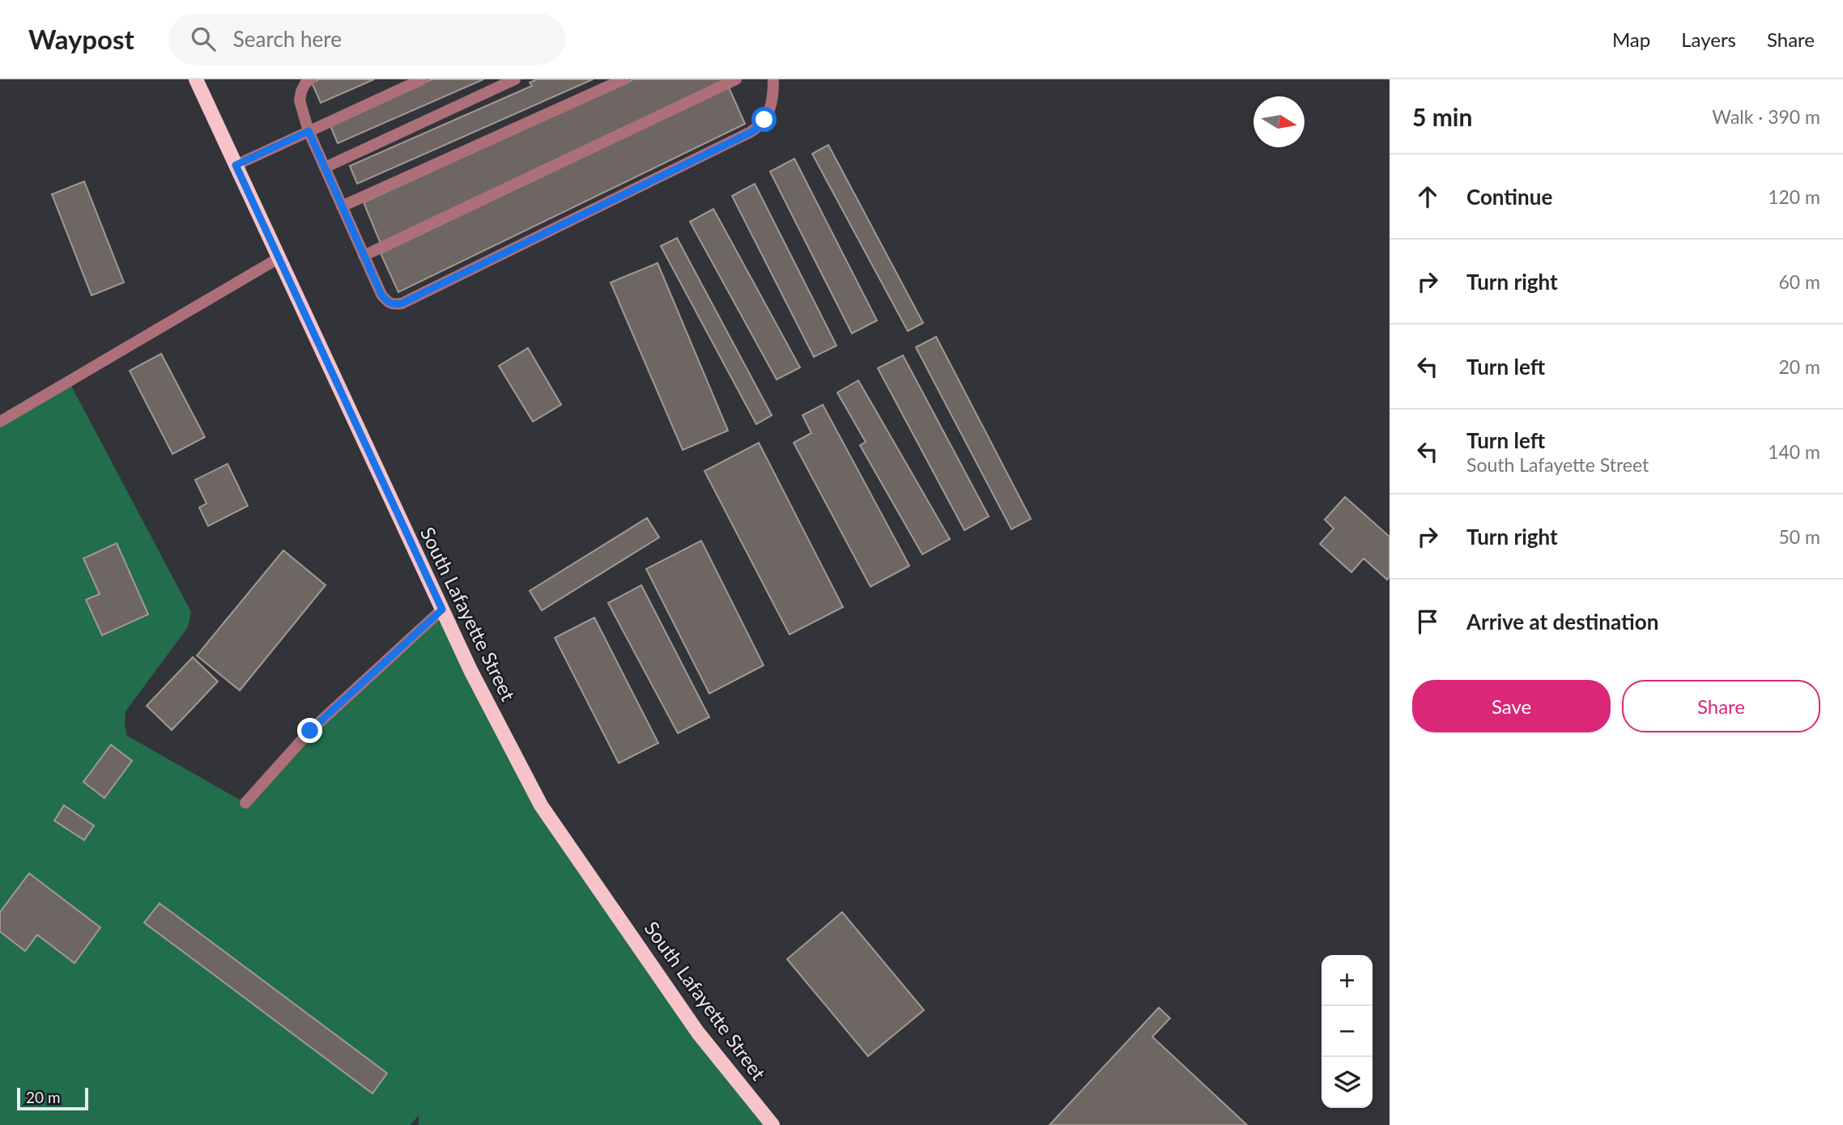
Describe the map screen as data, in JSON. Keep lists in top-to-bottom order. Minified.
{"streets":{"main road":["South Lafayette Street"]},"scale_bar":"20 m","north":"right","page":{"header":"Waypost","search":"Search here","nav":["Map","Layers","Share"],"heading":["5 min","Walk · 390 m"],"list":[["Continue","120 m"],["Turn right","60 m"],["Turn left","20 m"],["Turn left","South Lafayette Street","140 m"],["Turn right","50 m"],"Arrive at destination"],"buttons":["Save","Share"],"map_buttons":["+","−"],"scale":"20 m"}}
